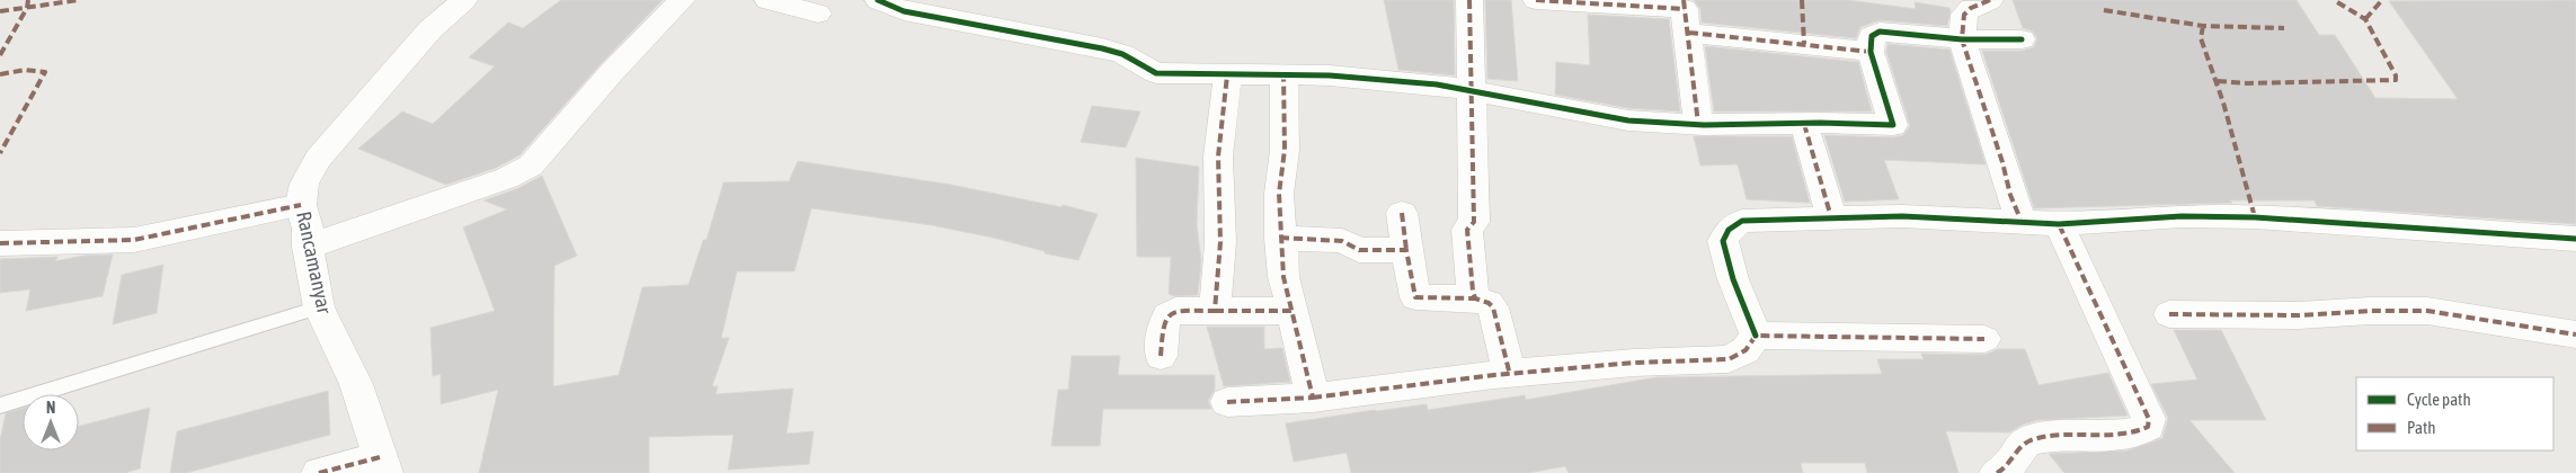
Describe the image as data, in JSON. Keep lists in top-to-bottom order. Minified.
{"streets":{"street":["Rancamanyar"]},"legend":["Cycle path","Path"],"north":"top"}
